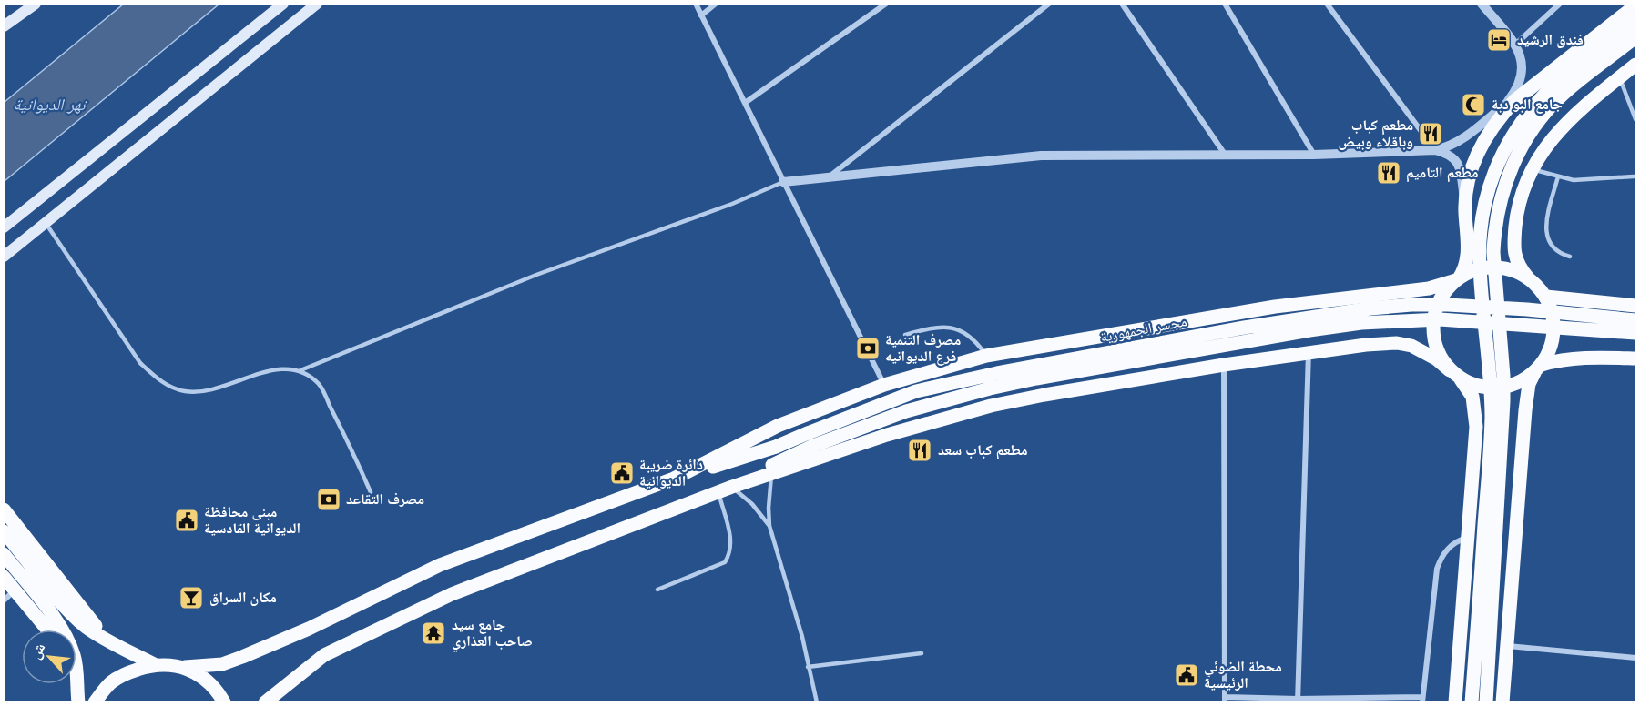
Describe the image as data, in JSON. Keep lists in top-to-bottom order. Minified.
{"streets":{"main road":["مجسر الجمهورية"]},"water":["نهر الديوانية"],"places":{"hotel":["فندق الرشيد"],"mosque":["جامع البو دبة"],"restaurant":["مطعم كباب وباقلاء وبيض","مطعم التاميم","مطعم كباب سعد"],"bank":["مصرف التنمية فرع الديوانيه","مصرف التقاعد"],"public building":["دائرة ضريبة الديوانية","مبنى محافظة الديوانية القادسية","محطة الضوئي الرئيسية"],"bar":["مكان السراق"],"temple":["جامع سيد صاحب العذاري"]},"north":"top left"}
